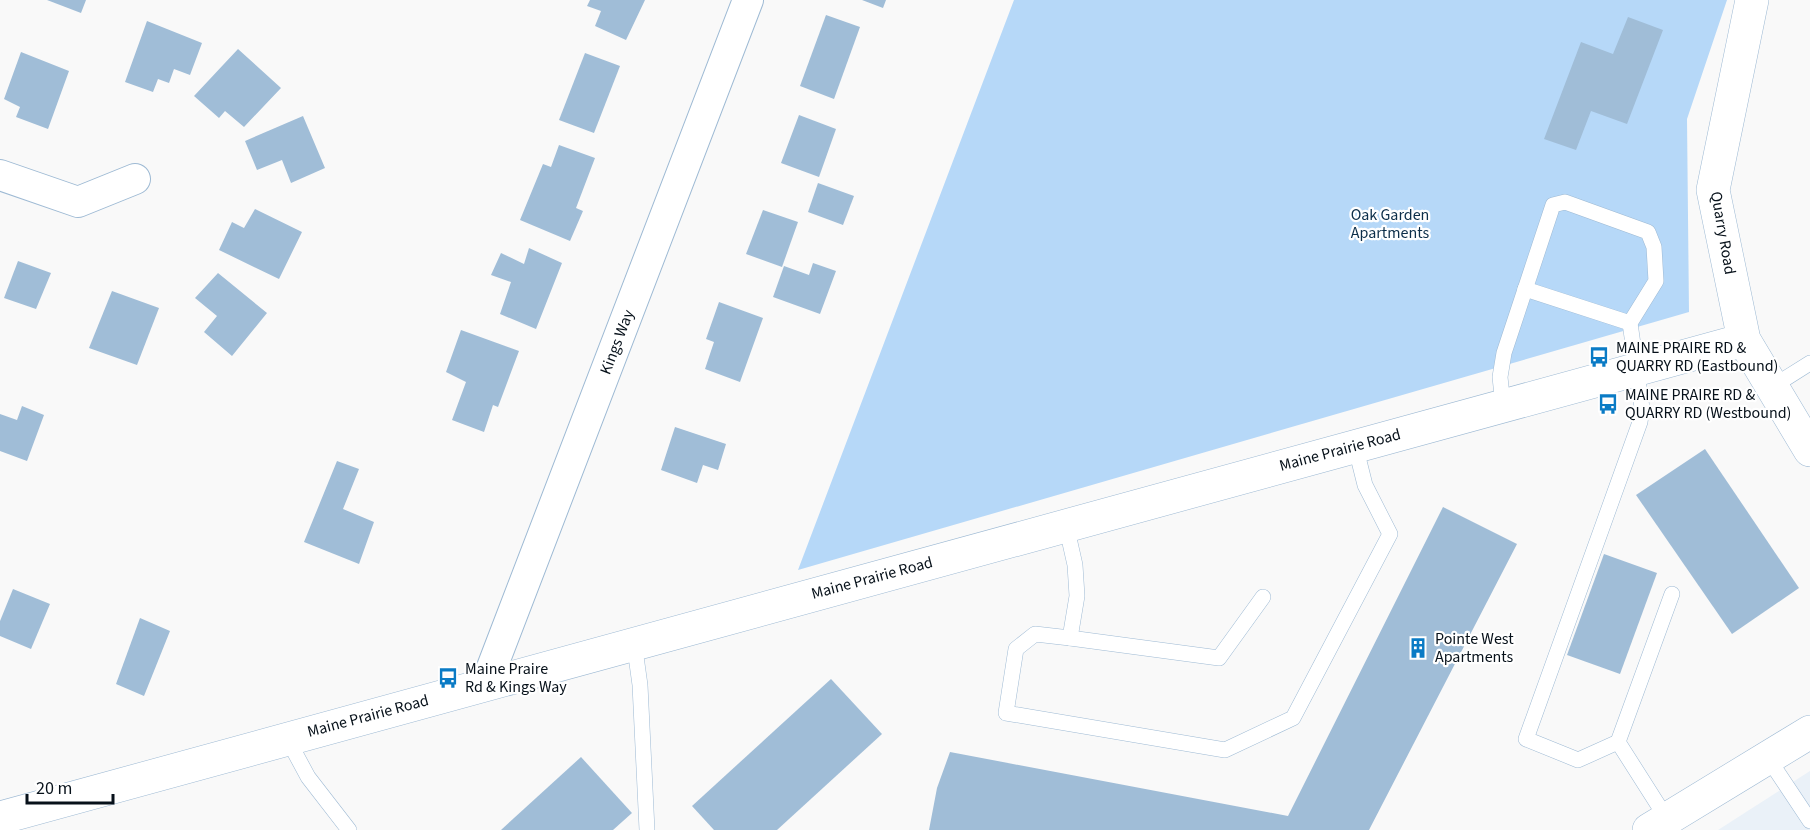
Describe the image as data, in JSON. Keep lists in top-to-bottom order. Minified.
{"streets":{"street":["Quarry Road","Kings Way","Maine Prairie Road"]},"crossings":[["Quarry Road","Maine Prairie Road"],["Kings Way","Maine Prairie Road"]],"parks":["Oak Garden Apartments"],"places":{"bus stop":["MAINE PRAIRE RD & QUARRY RD (Eastbound)","MAINE PRAIRE RD & QUARRY RD (Westbound)","Maine Praire Rd & Kings Way"],"building":["Pointe West Apartments"]},"scale_bar":"20 m"}
